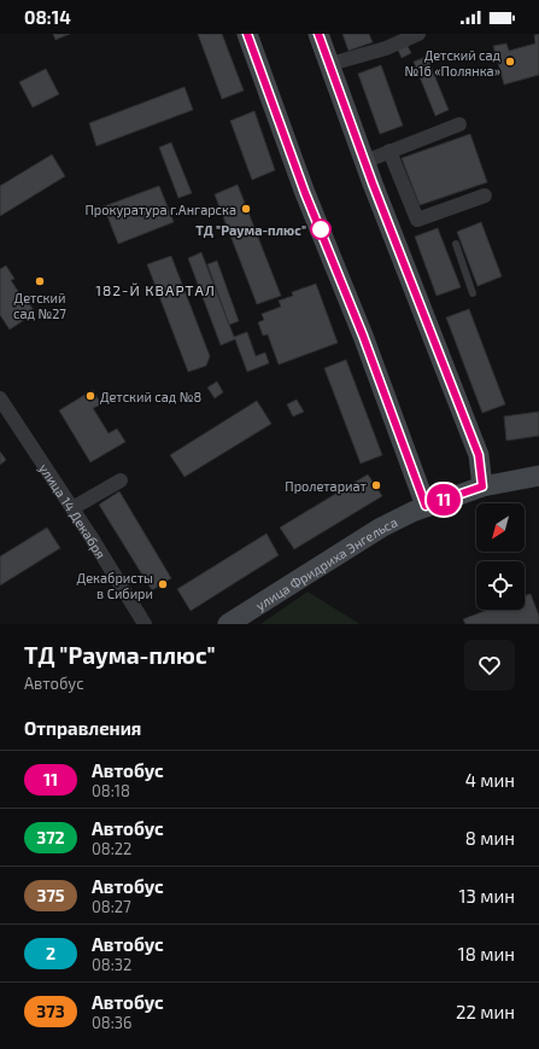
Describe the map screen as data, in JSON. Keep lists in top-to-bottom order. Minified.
{"streets":{"street":["улица 14 Декабря","улица Фридриха Энгельса"]},"districts":["182-Й КВАРТАЛ"],"places":["Детский сад №16 «Полянка»","Прокуратура г.Ангарска","ТД \"Раума-плюс\"","Детский сад №27","Детский сад №8","Пролетариат","Декабристы в Сибири"],"lines":["bus line 11"],"north":"bottom left","page":{"status":"08:14","on_map":"11","heading":[["ТД \"Раума-плюс\"","Автобус"],"Отправления"],"list":[{"mark":"11","name":"Автобус","note":"08:18","value":"4 мин"},{"mark":"372","name":"Автобус","note":"08:22","value":"8 мин"},{"mark":"375","name":"Автобус","note":"08:27","value":"13 мин"},{"mark":"2","name":"Автобус","note":"08:32","value":"18 мин"},{"mark":"373","name":"Автобус","note":"08:36","value":"22 мин"}]}}
